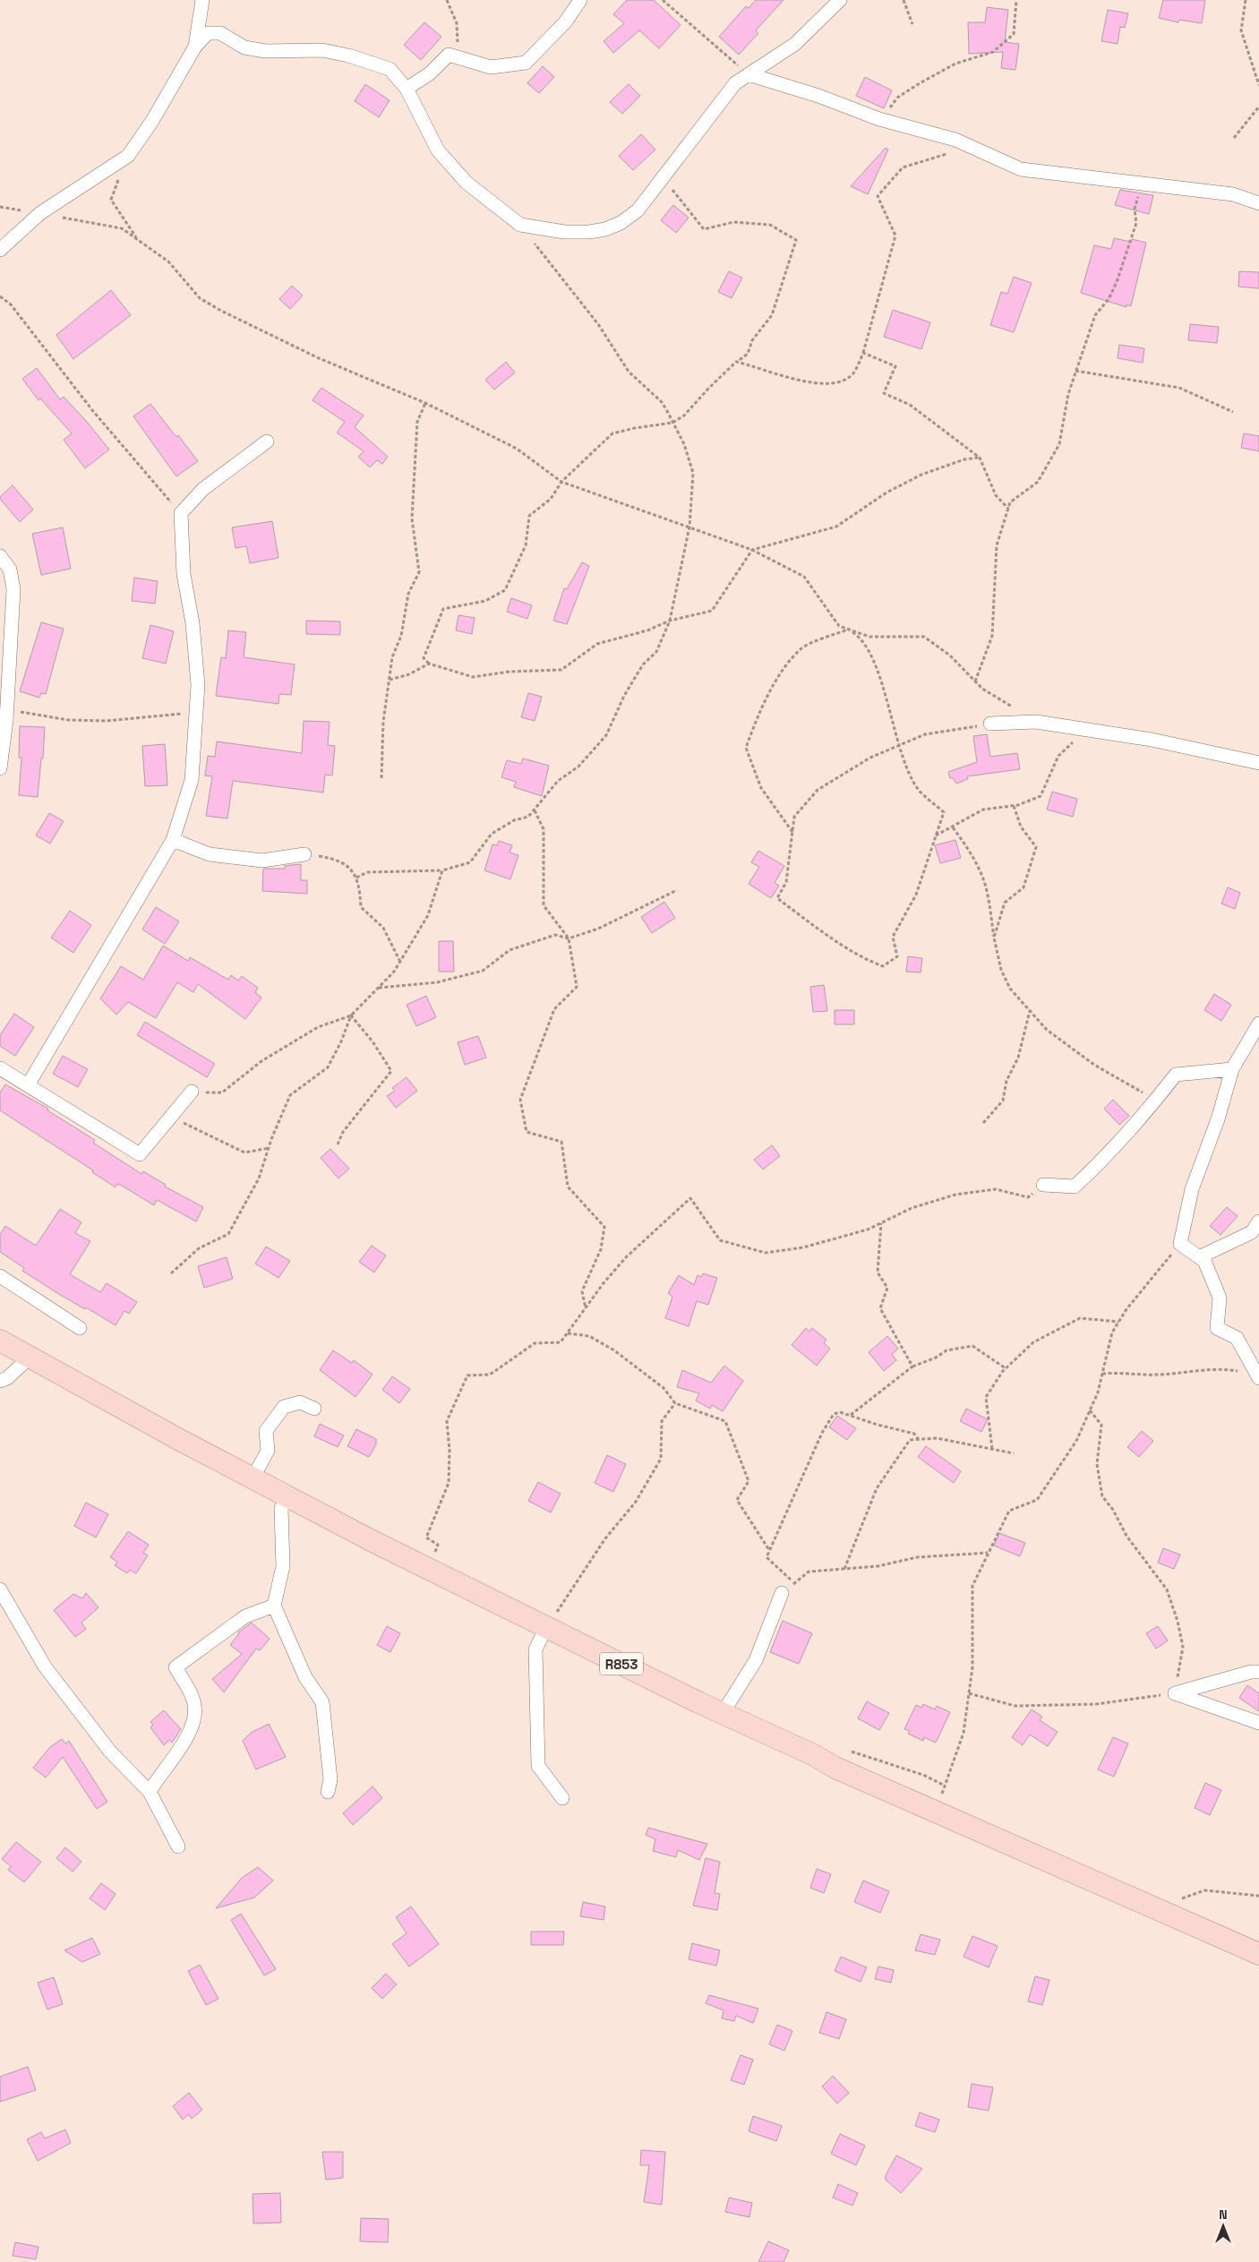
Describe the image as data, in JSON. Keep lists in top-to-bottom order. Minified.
{"streets":{"main road":["R853"]},"north":"top"}
